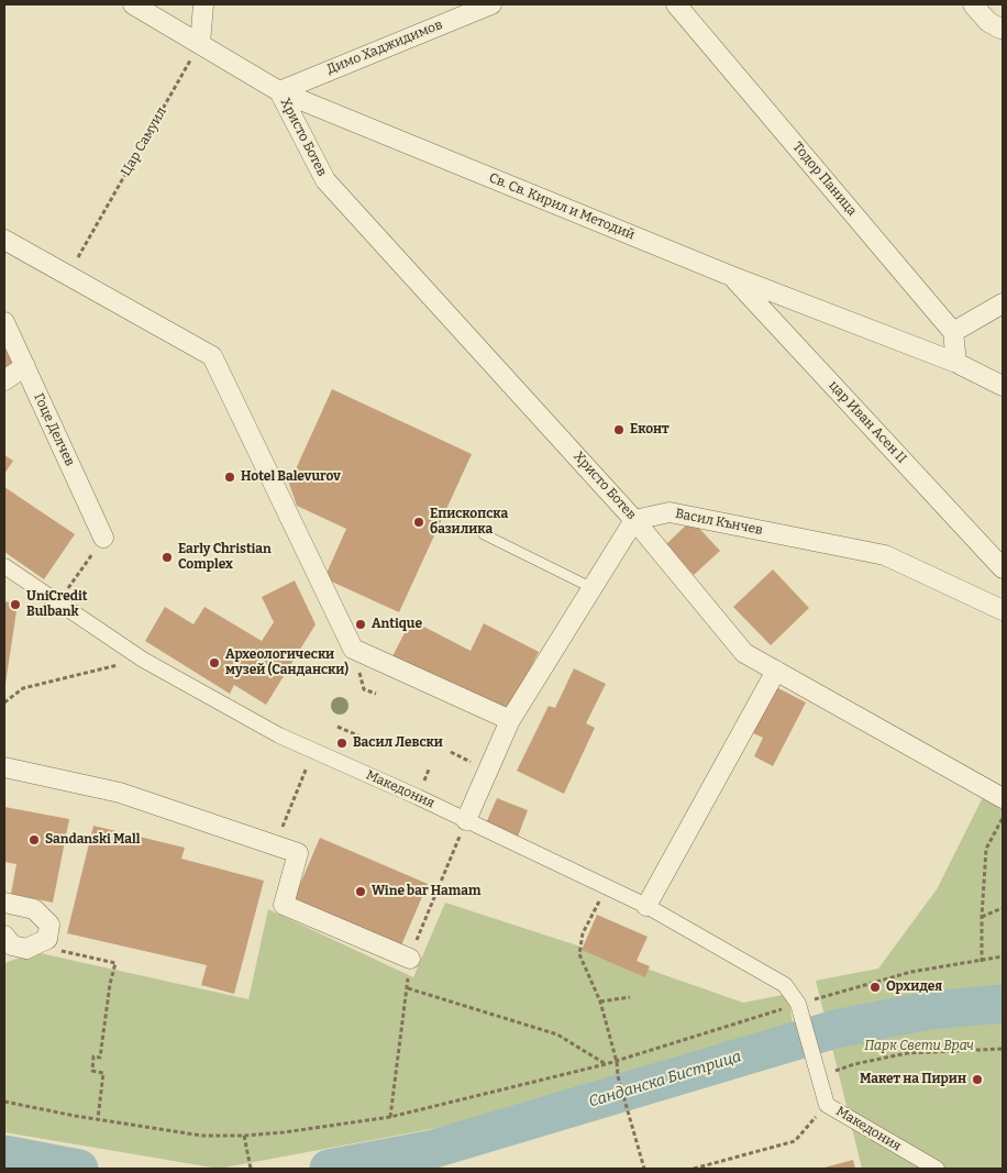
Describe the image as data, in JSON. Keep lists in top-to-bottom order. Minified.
{"streets":{"street":["Димо Хаджидимов","Христо Ботев","Тодор Паница","Св. Св. Кирил и Методий","цар Иван Асен II","Гоце Делчев","Васил Кънчев","Македония"],"path":["Цар Самуил"]},"crossings":[["Димо Хаджидимов","Христо Ботев"],["Димо Хаджидимов","Св. Св. Кирил и Методий"],["Христо Ботев","Св. Св. Кирил и Методий"],["Христо Ботев","Васил Кънчев"],["Цар Самуил","Св. Св. Кирил и Методий"],["Св. Св. Кирил и Методий","цар Иван Асен II"]],"water":["Санданска Бистрица"],"parks":["Парк Свети Врач"],"places":["Еконт","Hotel Balevurov","Епископска базилика","Early Christian Complex","UniCredit Bulbank","Antique","Археологически музей (Сандански)","Васил Левски","Sandanski Mall","Wine bar Hamam","Орхидея","Макет на Пирин"]}
